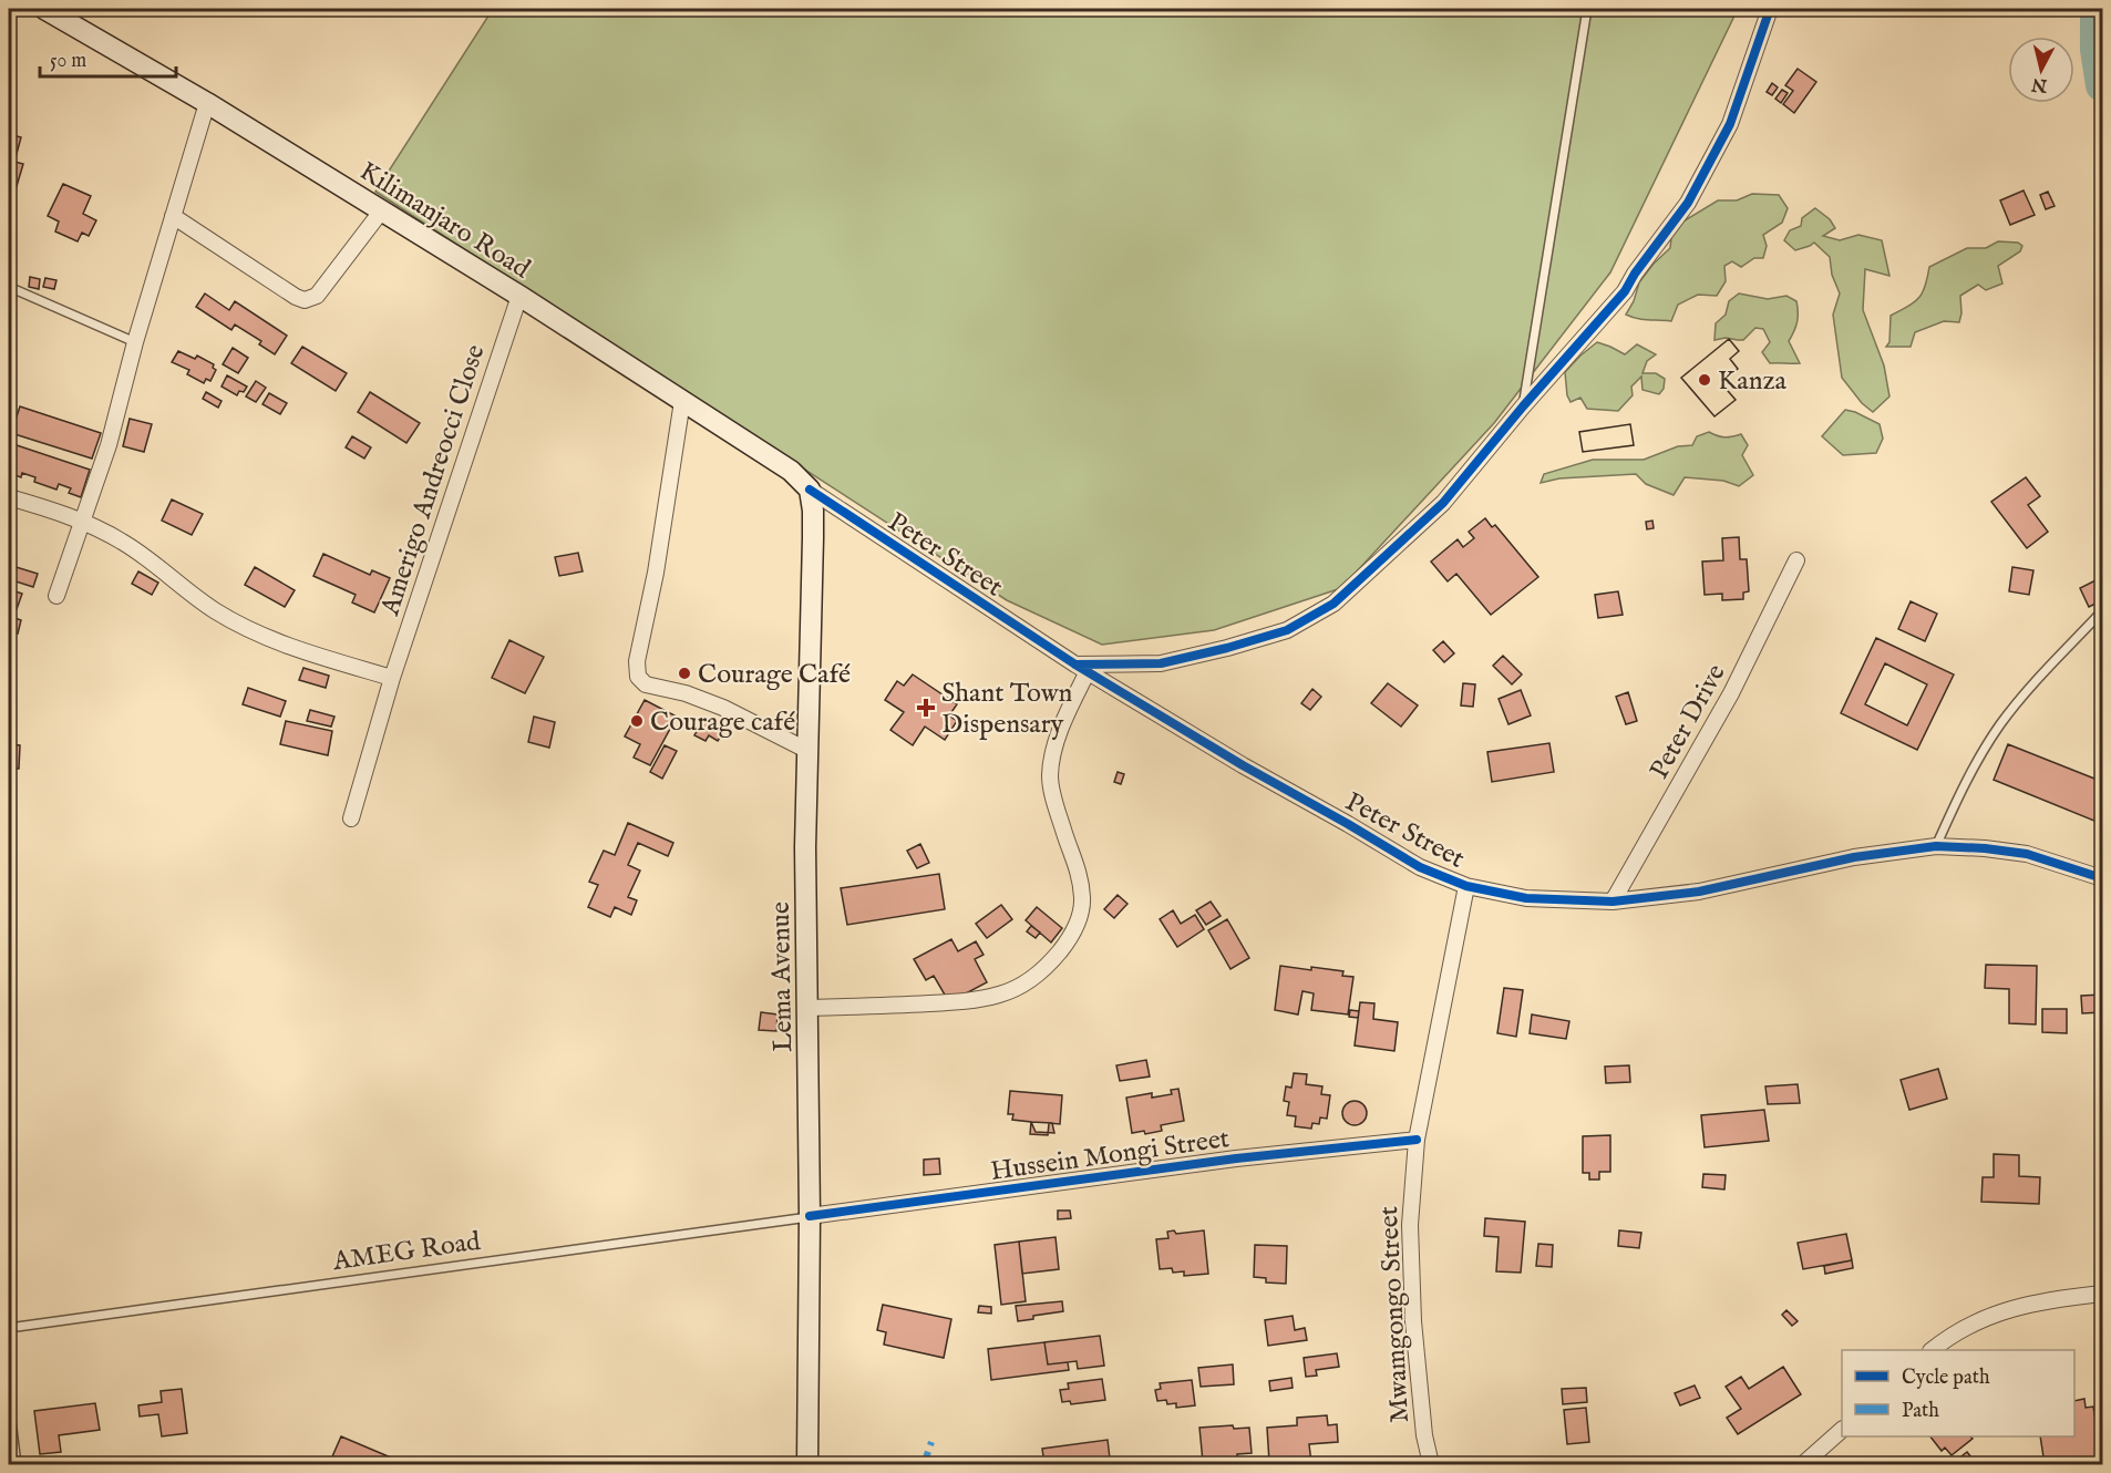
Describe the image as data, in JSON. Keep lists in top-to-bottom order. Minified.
{"streets":{"main road":["Kilimanjaro Road","Lema Avenue"],"street":["Amerigo Andreocci Close","Peter Street","Peter Drive","Hussein Mongi Street","Mwamgongo Street"],"lane":["AMEG Road"]},"crossings":[["Kilimanjaro Road","Amerigo Andreocci Close"],["Kilimanjaro Road","Peter Street"],["Kilimanjaro Road","Lema Avenue"],["Peter Street","Peter Drive"],["Peter Street","Lema Avenue"],["Peter Street","Mwamgongo Street"],["Lema Avenue","Hussein Mongi Street"],["Lema Avenue","AMEG Road"],["Hussein Mongi Street","AMEG Road"],["Hussein Mongi Street","Mwamgongo Street"]],"places":{"other":["Kanza","Courage Café","Courage café"],"health":["Shant Town Dispensary"]},"legend":["Cycle path","Path"],"scale_bar":"50 m","north":"bottom"}
